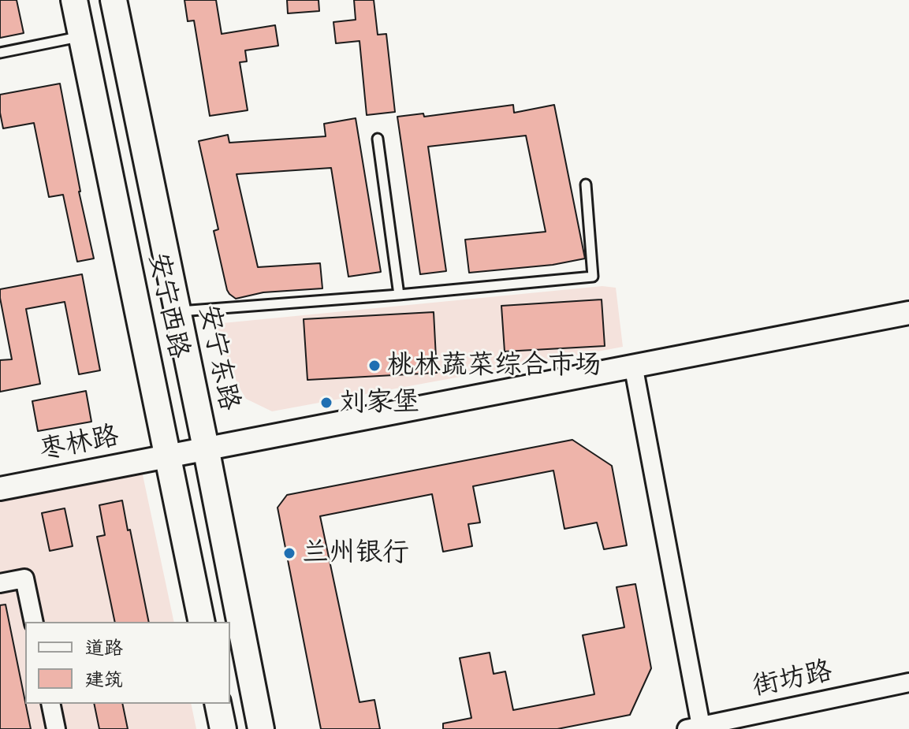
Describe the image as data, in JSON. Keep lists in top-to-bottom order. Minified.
{"streets":{"main road":["安宁西路","安宁东路"],"street":["枣林路","街坊路"]},"crossings":[["安宁西路","枣林路"],["安宁东路","枣林路"]],"places":["桃林蔬菜综合市场","刘家堡","兰州银行"],"legend":["道路","建筑"]}
